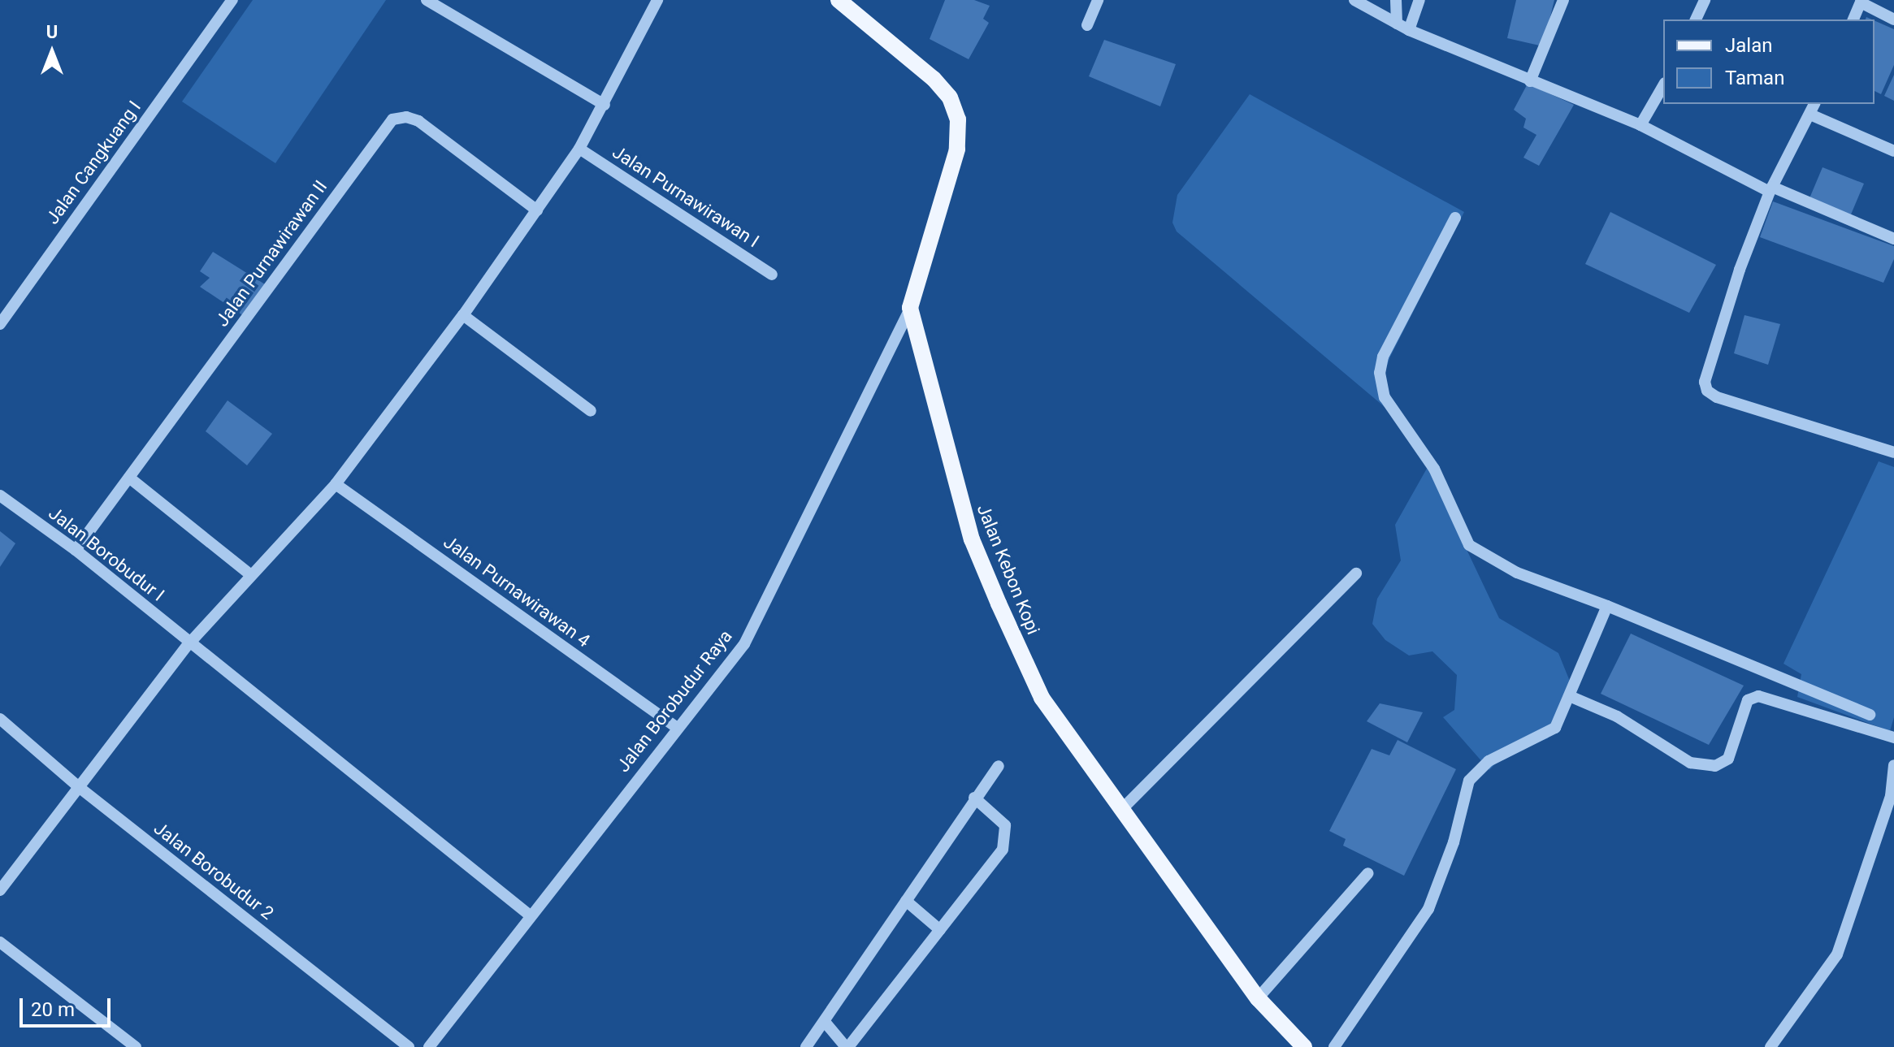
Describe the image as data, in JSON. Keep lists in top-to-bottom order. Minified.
{"streets":{"main road":["Jalan Kebon Kopi"],"street":["Jalan Cangkuang I","Jalan Purnawirawan I","Jalan Purnawirawan II","Jalan Borobudur I","Jalan Purnawirawan 4","Jalan Borobudur Raya","Jalan Borobudur 2"]},"crossings":[["Jalan Purnawirawan II","Jalan Borobudur I"],["Jalan Borobudur I","Jalan Borobudur Raya"],["Jalan Kebon Kopi","Jalan Borobudur Raya"],["Jalan Purnawirawan 4","Jalan Borobudur Raya"]],"legend":["Jalan","Taman"],"scale_bar":"20 m","north":"top"}
